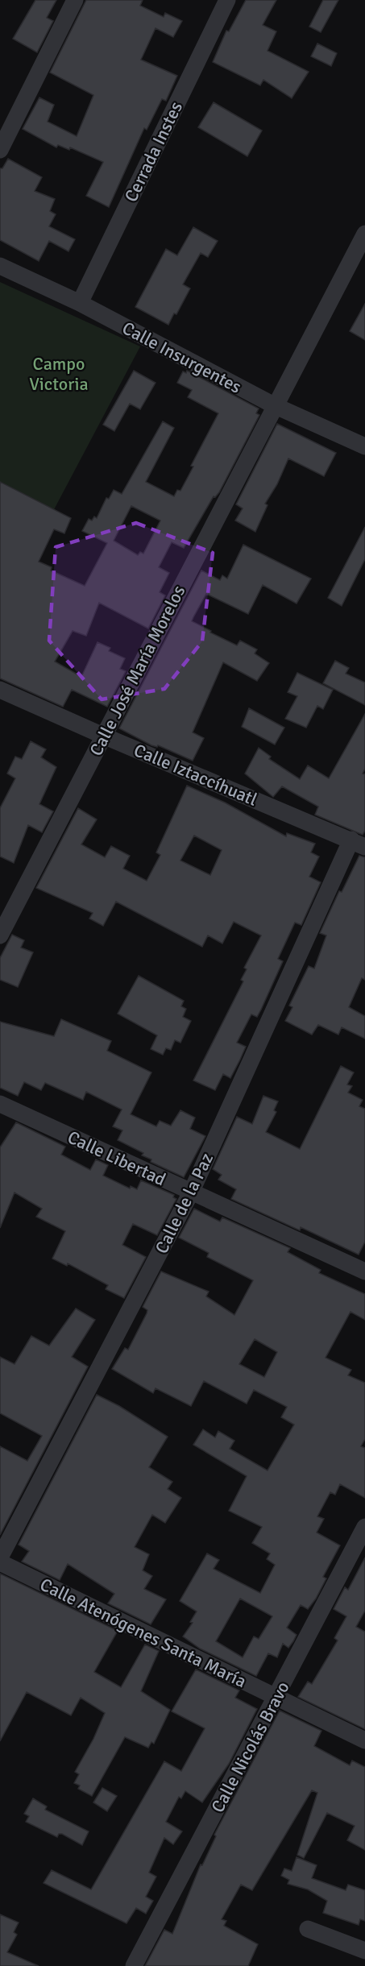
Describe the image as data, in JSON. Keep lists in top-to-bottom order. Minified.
{"streets":{"street":["Cerrada Instes","Calle Insurgentes","Calle José María Morelos","Calle Iztaccíhuatl","Calle Libertad","Calle de la Paz","Calle Atenógenes Santa María","Calle Nicolás Bravo"]},"crossings":[["Cerrada Instes","Calle Insurgentes"],["Calle Insurgentes","Calle José María Morelos"],["Calle José María Morelos","Calle Iztaccíhuatl"],["Calle Iztaccíhuatl","Calle de la Paz"],["Calle Libertad","Calle de la Paz"],["Calle Atenógenes Santa María","Calle Nicolás Bravo"]],"parks":["Campo Victoria"]}
